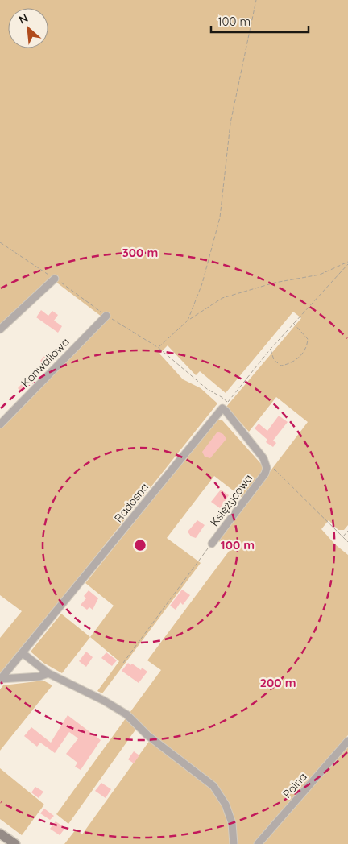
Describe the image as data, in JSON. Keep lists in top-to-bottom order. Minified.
{"streets":{"street":["Konwaliowa","Księżycowa","Radosna","Polna"]},"crossings":[["Księżycowa","Radosna"]],"scale_bar":"100 m","north":"top left","rings":["300 m","100 m","200 m"]}
